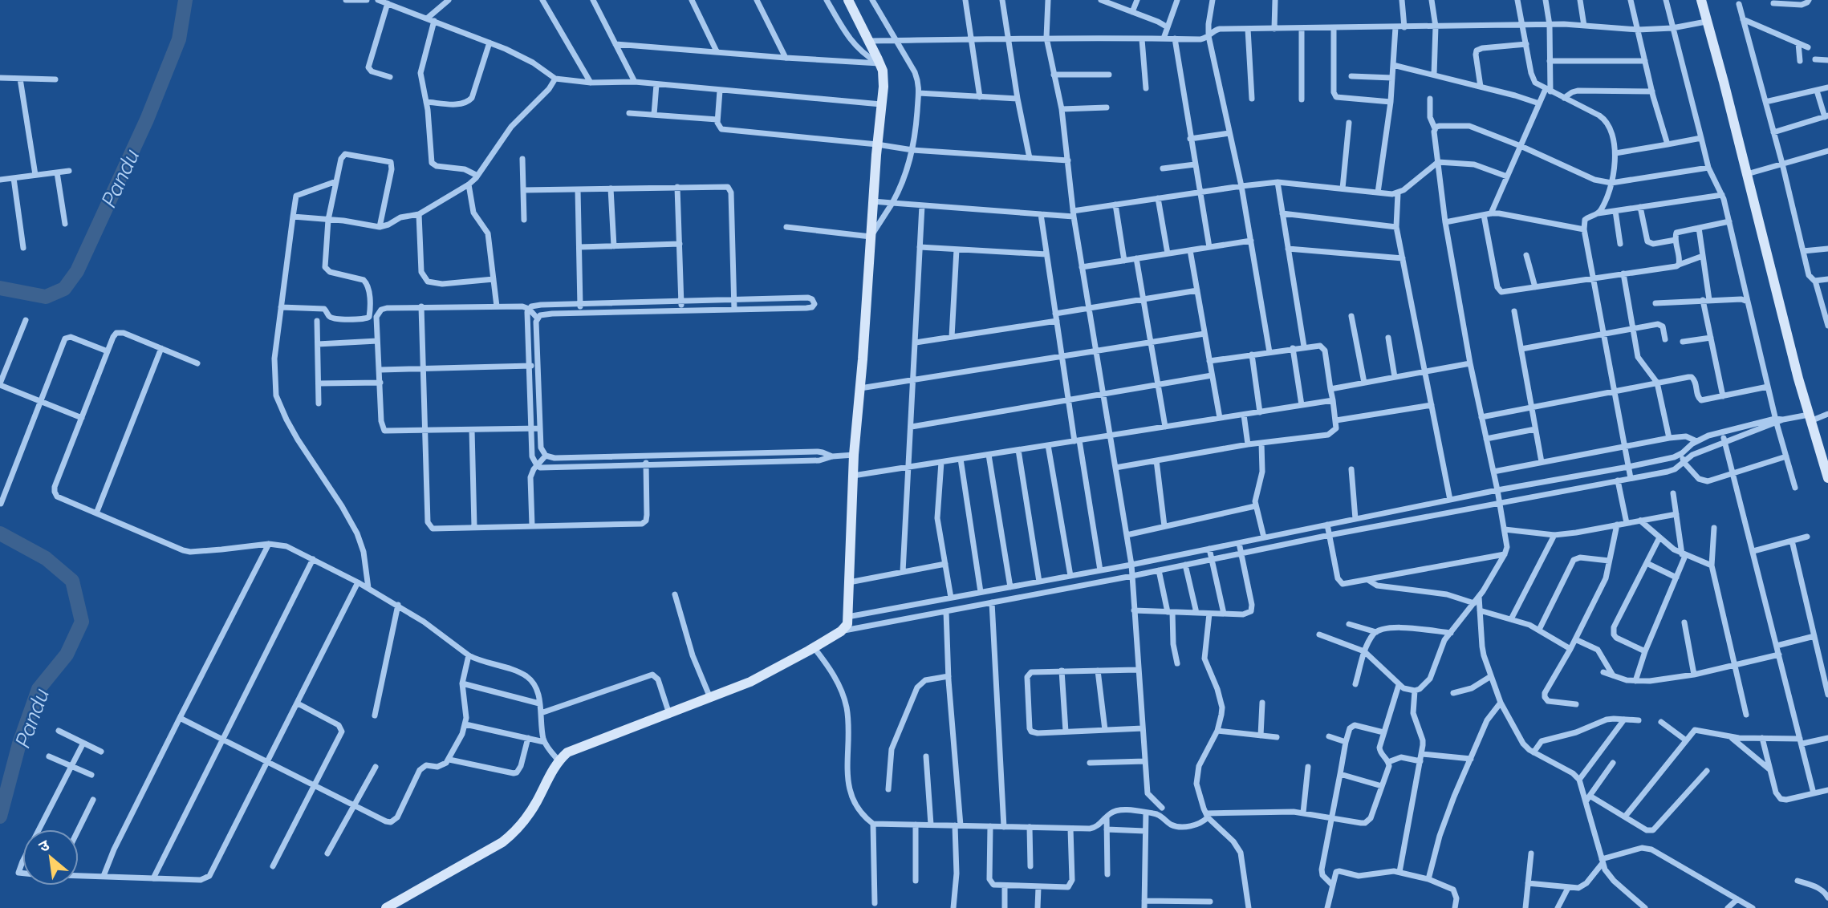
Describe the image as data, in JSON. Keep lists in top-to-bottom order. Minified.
{"water":["Pandu"],"north":"top left"}
